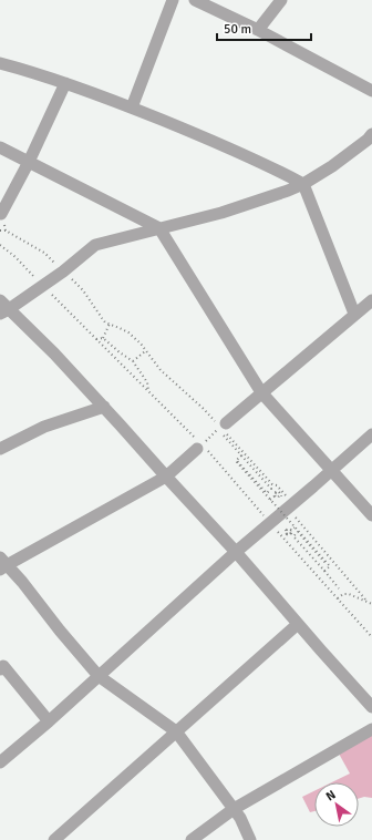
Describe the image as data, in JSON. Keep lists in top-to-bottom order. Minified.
{"scale_bar":"50 m","north":"top left"}
